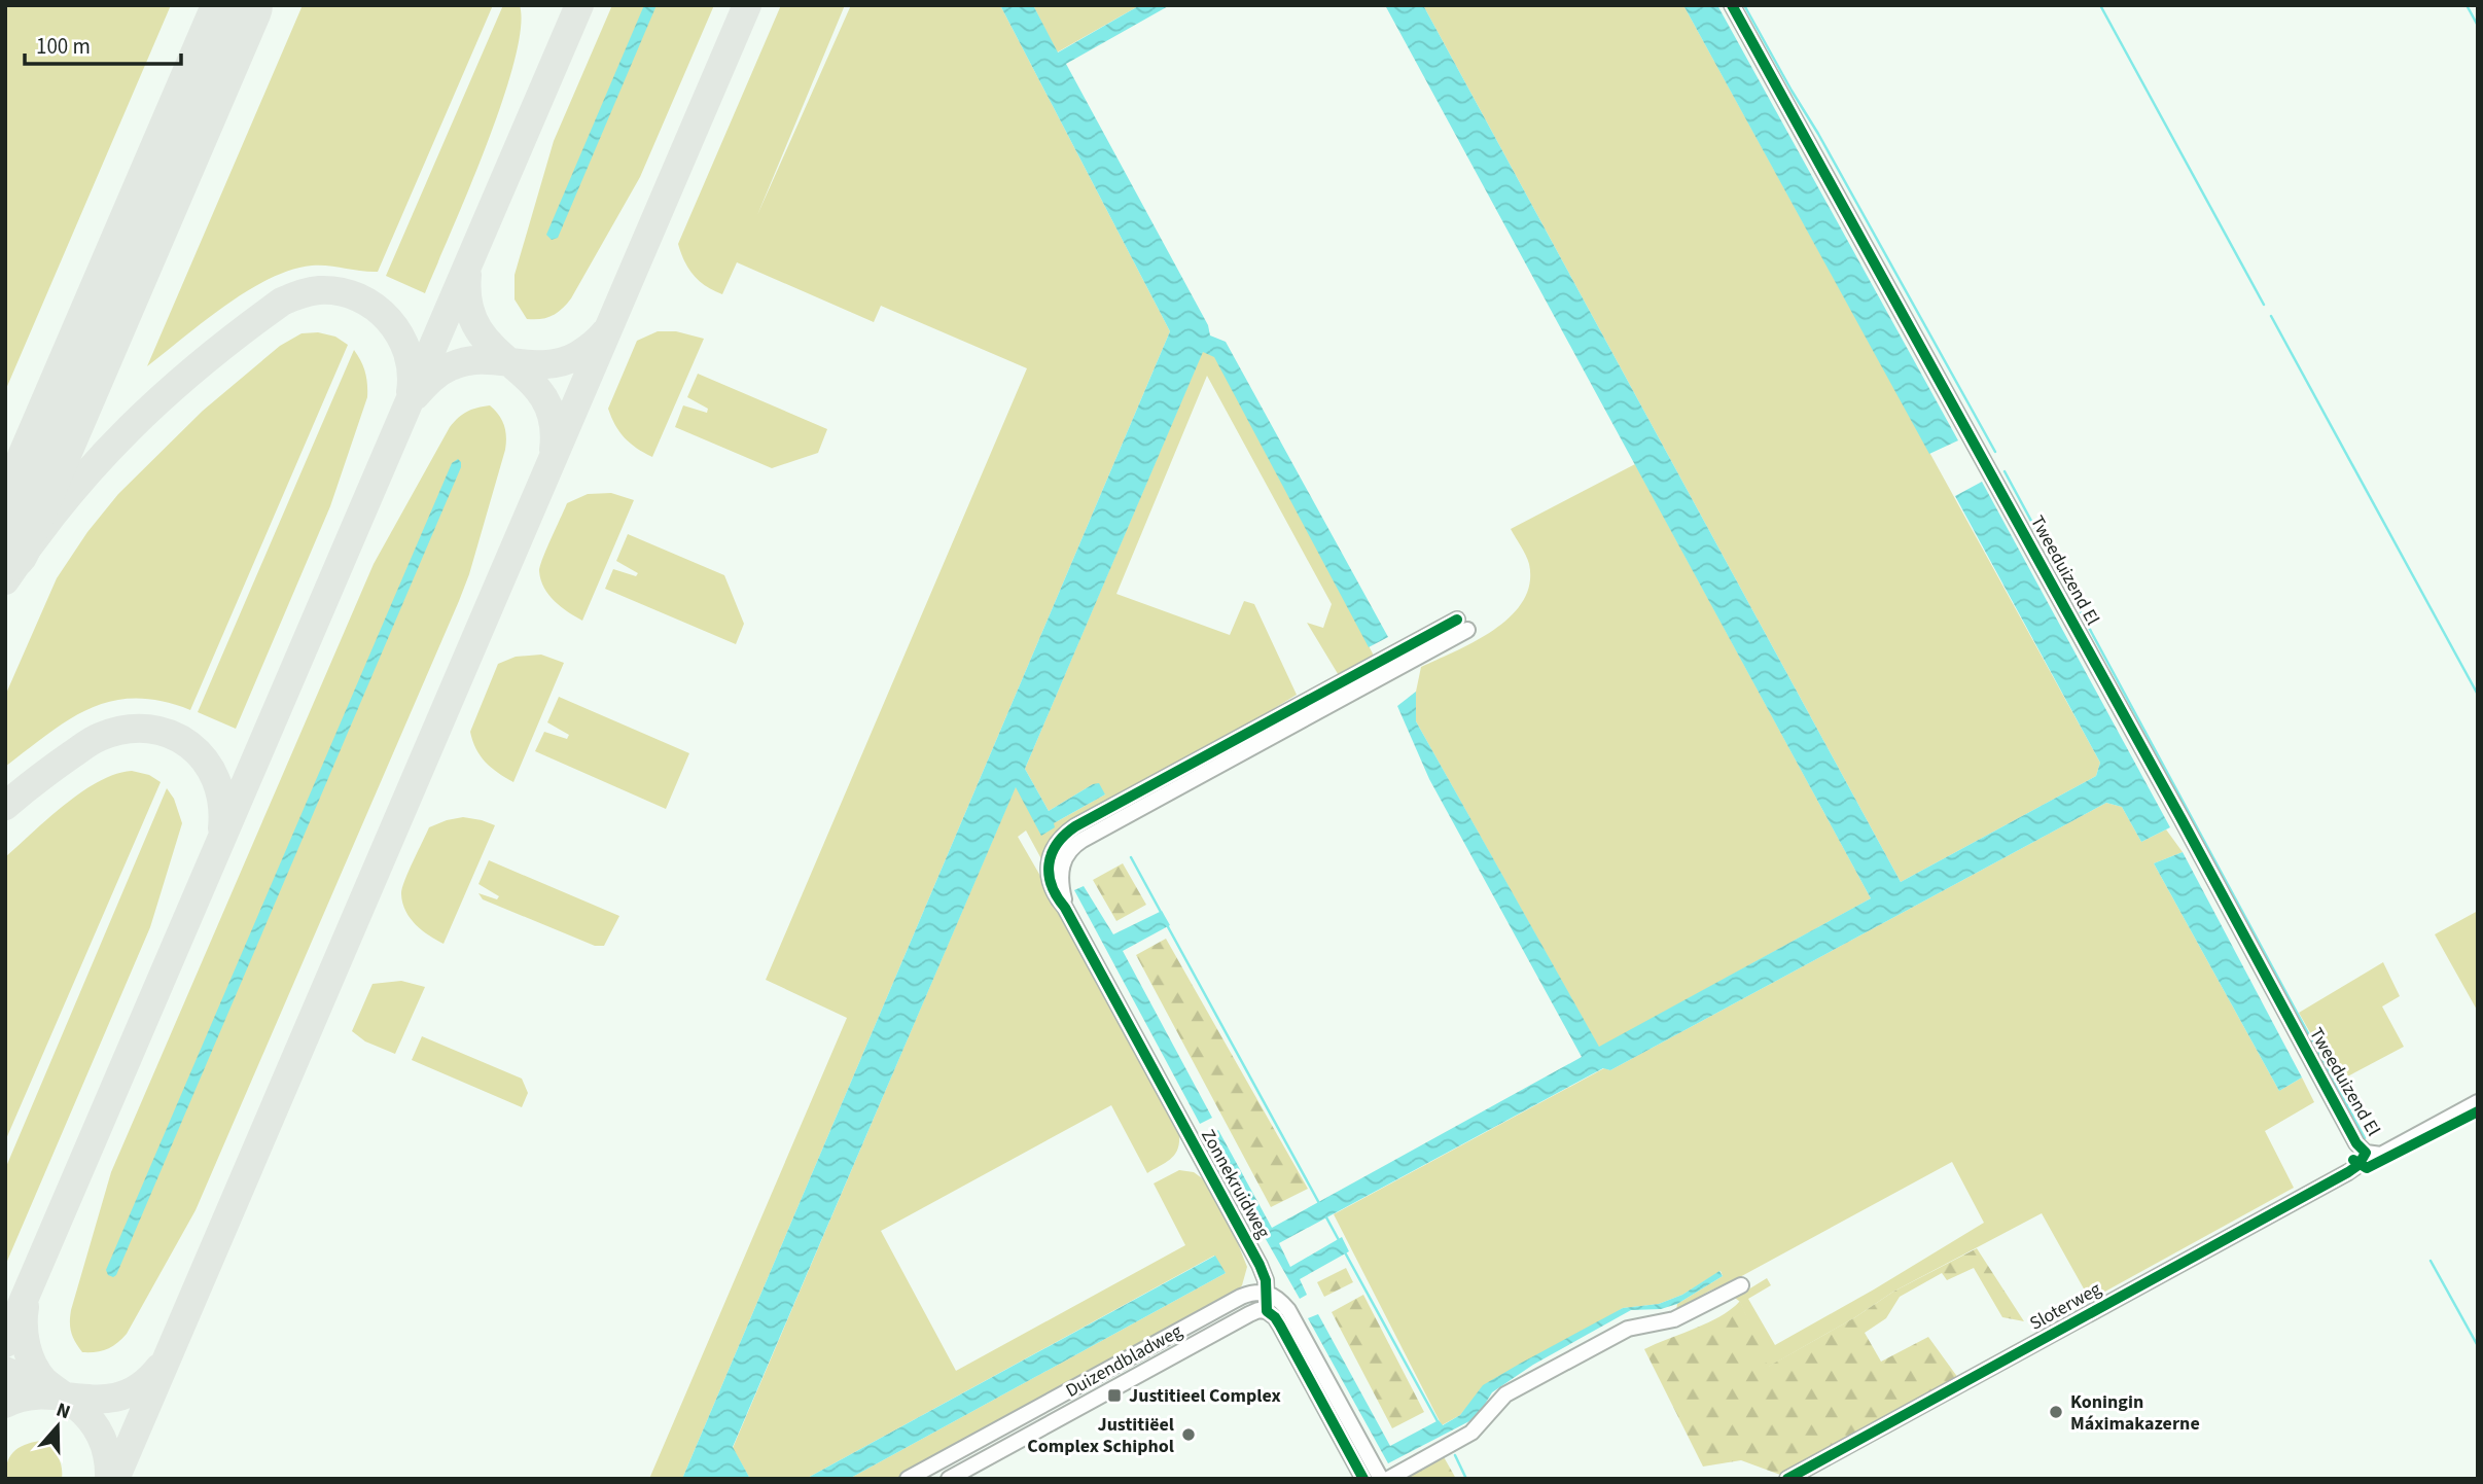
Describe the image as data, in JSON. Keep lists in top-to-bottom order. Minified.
{"streets":{"street":["Tweeduizend El","Zonnekruidweg","Sloterweg","Duizendbladweg"]},"crossings":[["Tweeduizend El","Sloterweg"],["Zonnekruidweg","Duizendbladweg"]],"places":{"transit":["Justitieel Complex"],"other":["Koningin Máximakazerne","Justitiëel Complex Schiphol"]},"scale_bar":"100 m","north":"top"}
